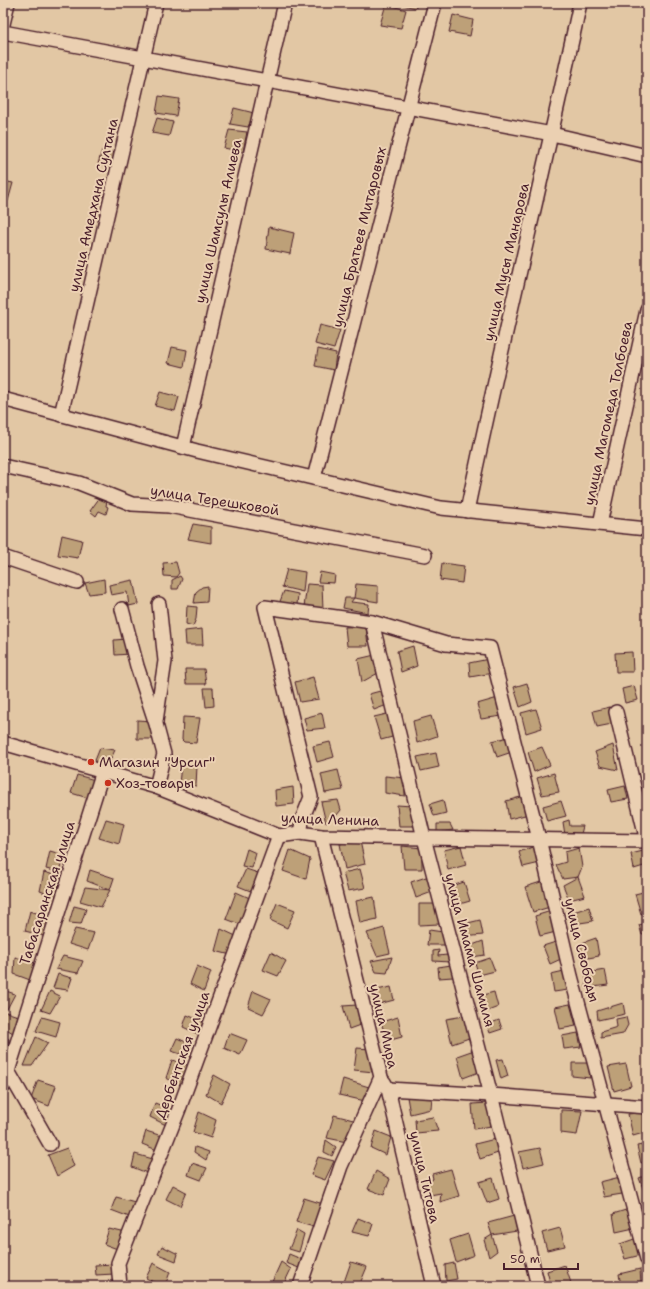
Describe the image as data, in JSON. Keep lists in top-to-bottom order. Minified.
{"streets":{"street":["улица Амедхана Султана","улица Шамсулы Алиева","улица Братьев Митаровых","улица Мусы Манарова","улица Магомеда Толбоева","улица Терешковой","улица Ленина","Табасаранская улица","улица Имама Шамиля","улица Свободы","улица Мира","Дербентская улица","улица Титова"]},"crossings":[["улица Ленина","Табасаранская улица"],["улица Ленина","улица Имама Шамиля"],["улица Ленина","улица Свободы"],["улица Ленина","улица Мира"],["улица Ленина","Дербентская улица"],["улица Имама Шамиля","улица Свободы"],["улица Мира","улица Титова"]],"places":["Магазин \"Урсиг\"","Хоз-товары"],"scale_bar":"50 m"}
